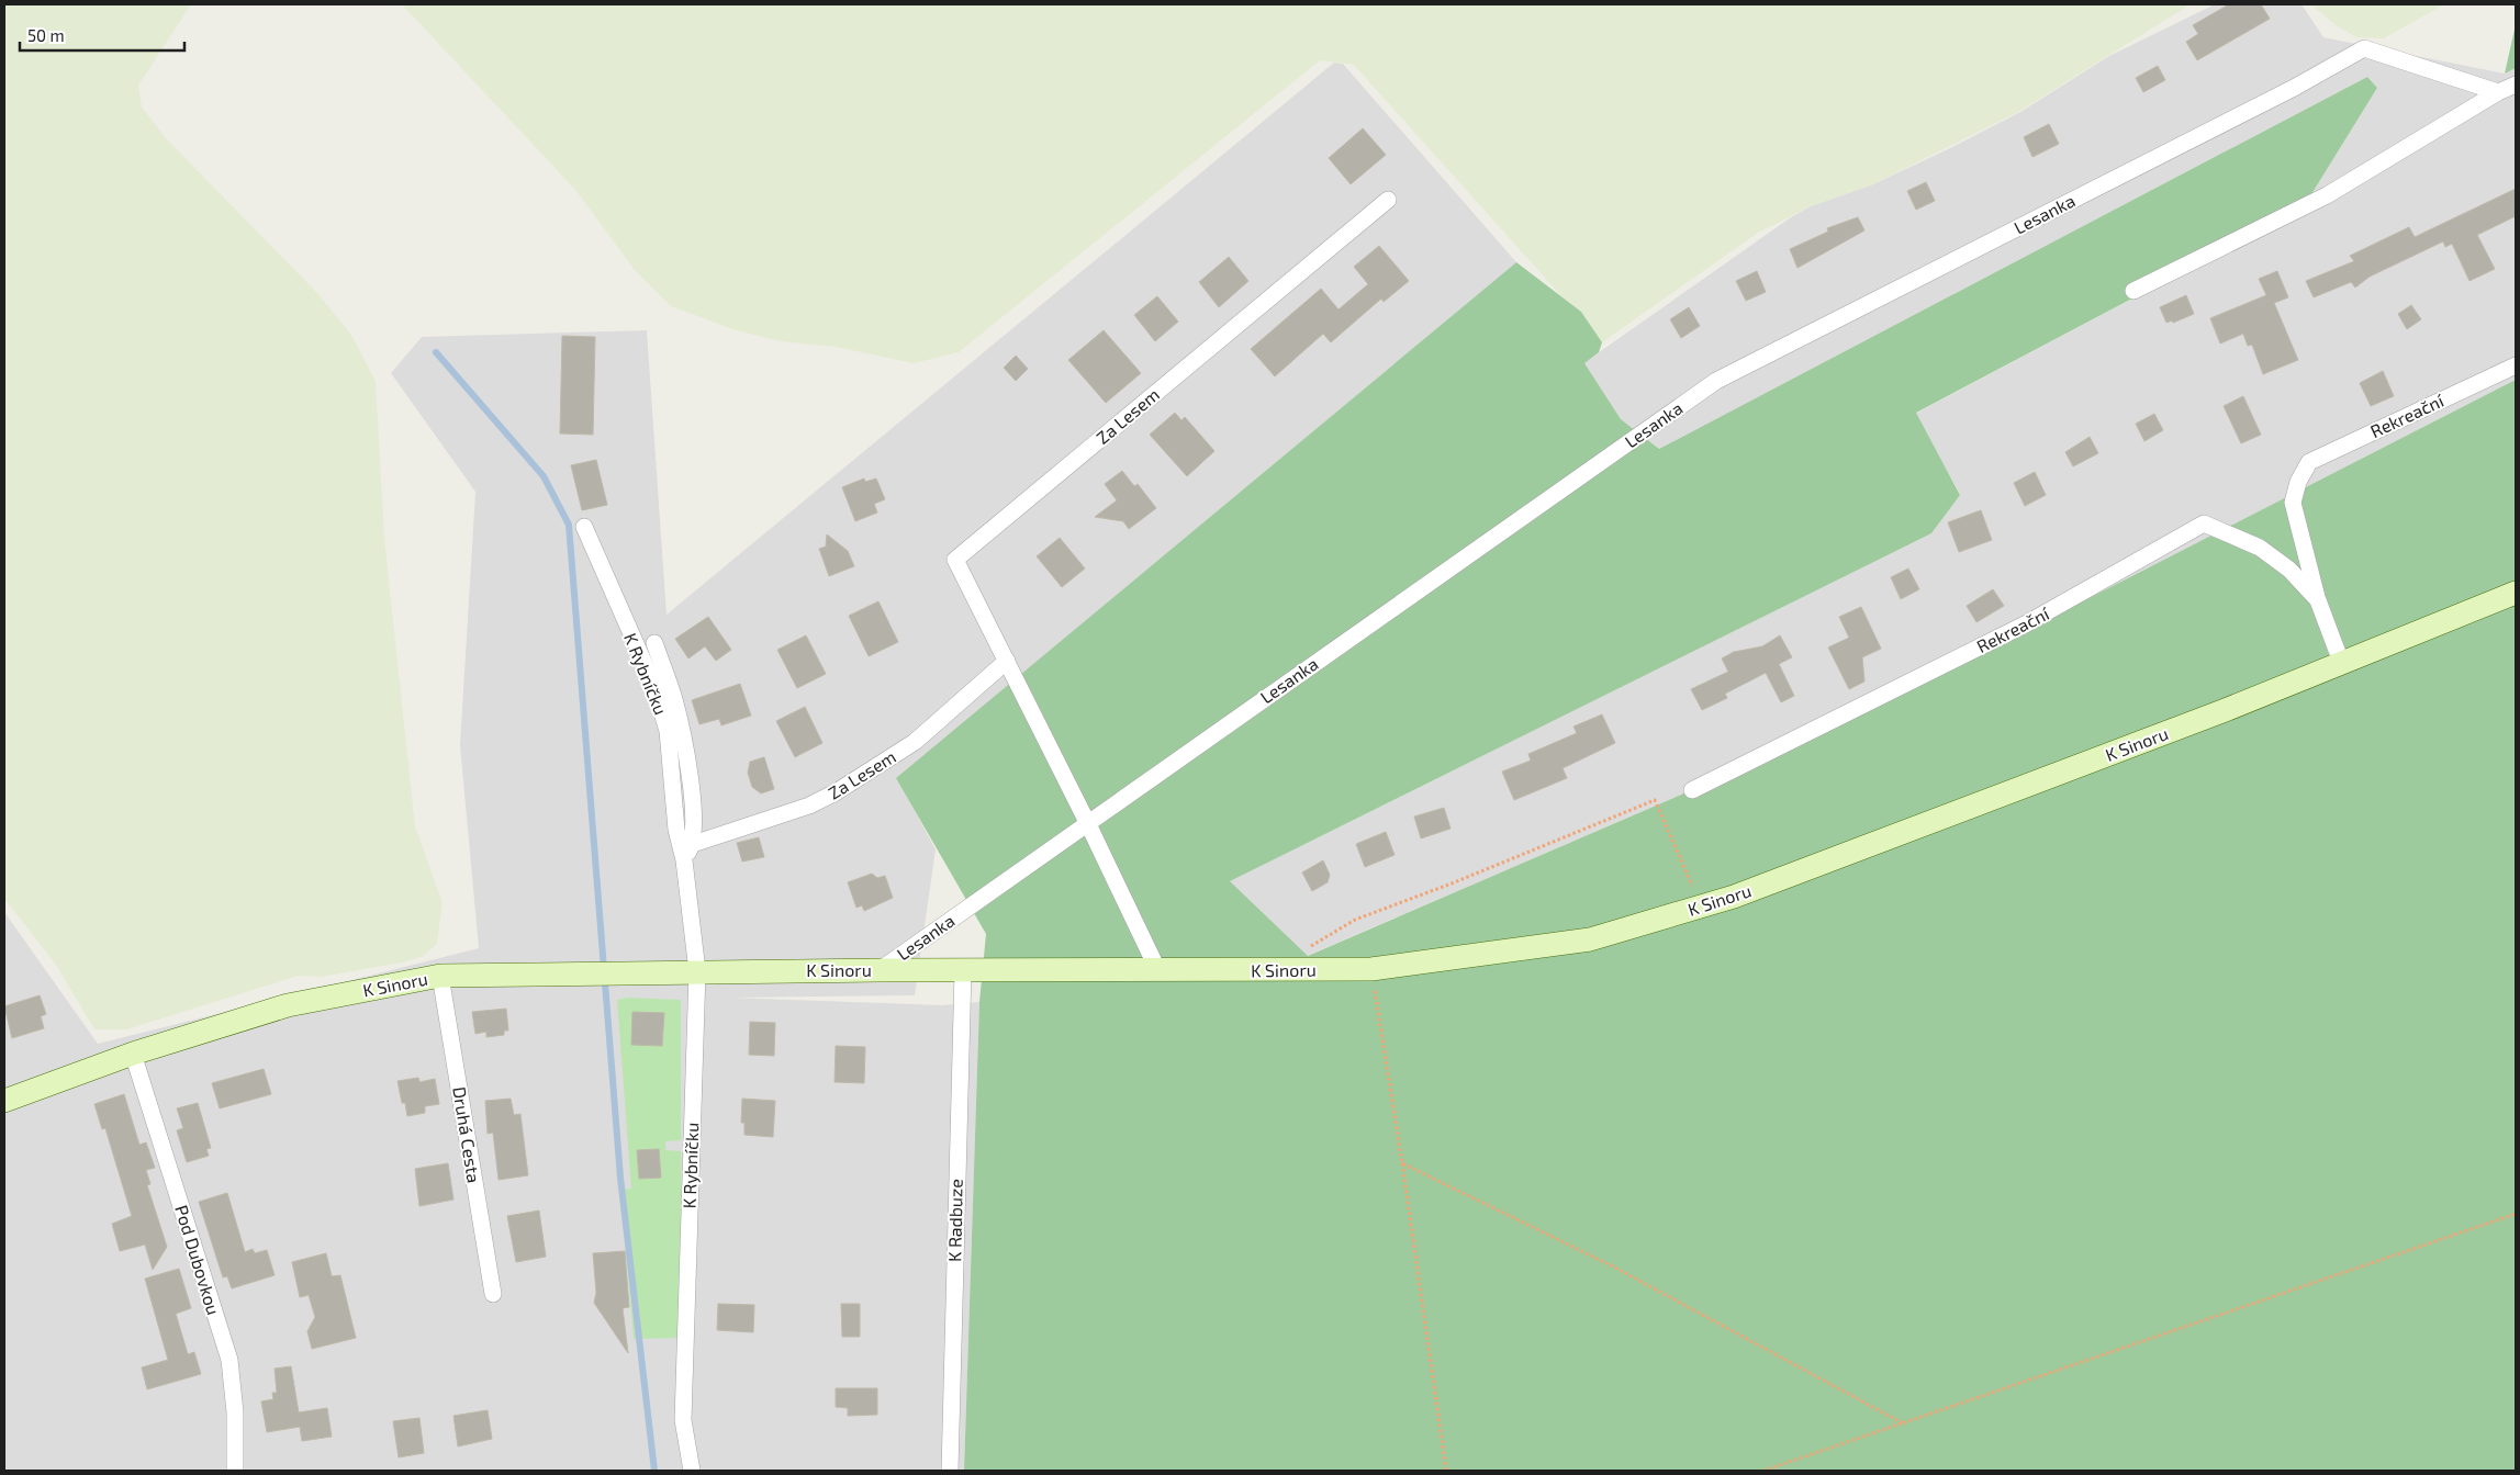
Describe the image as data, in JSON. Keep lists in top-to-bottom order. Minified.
{"streets":{"street":["Lesanka","Za Lesem","Rekreační","K Rybníčku","K Sinoru","Druhá Cesta","K Radbuze","Pod Dubovkou"]},"crossings":[["Lesanka","Za Lesem"],["Lesanka","K Sinoru"],["Za Lesem","K Rybníčku"],["Za Lesem","K Sinoru"],["Rekreační","K Sinoru"],["K Rybníčku","K Sinoru"],["K Sinoru","Druhá Cesta"],["K Sinoru","K Radbuze"],["K Sinoru","Pod Dubovkou"]],"scale_bar":"50 m"}
